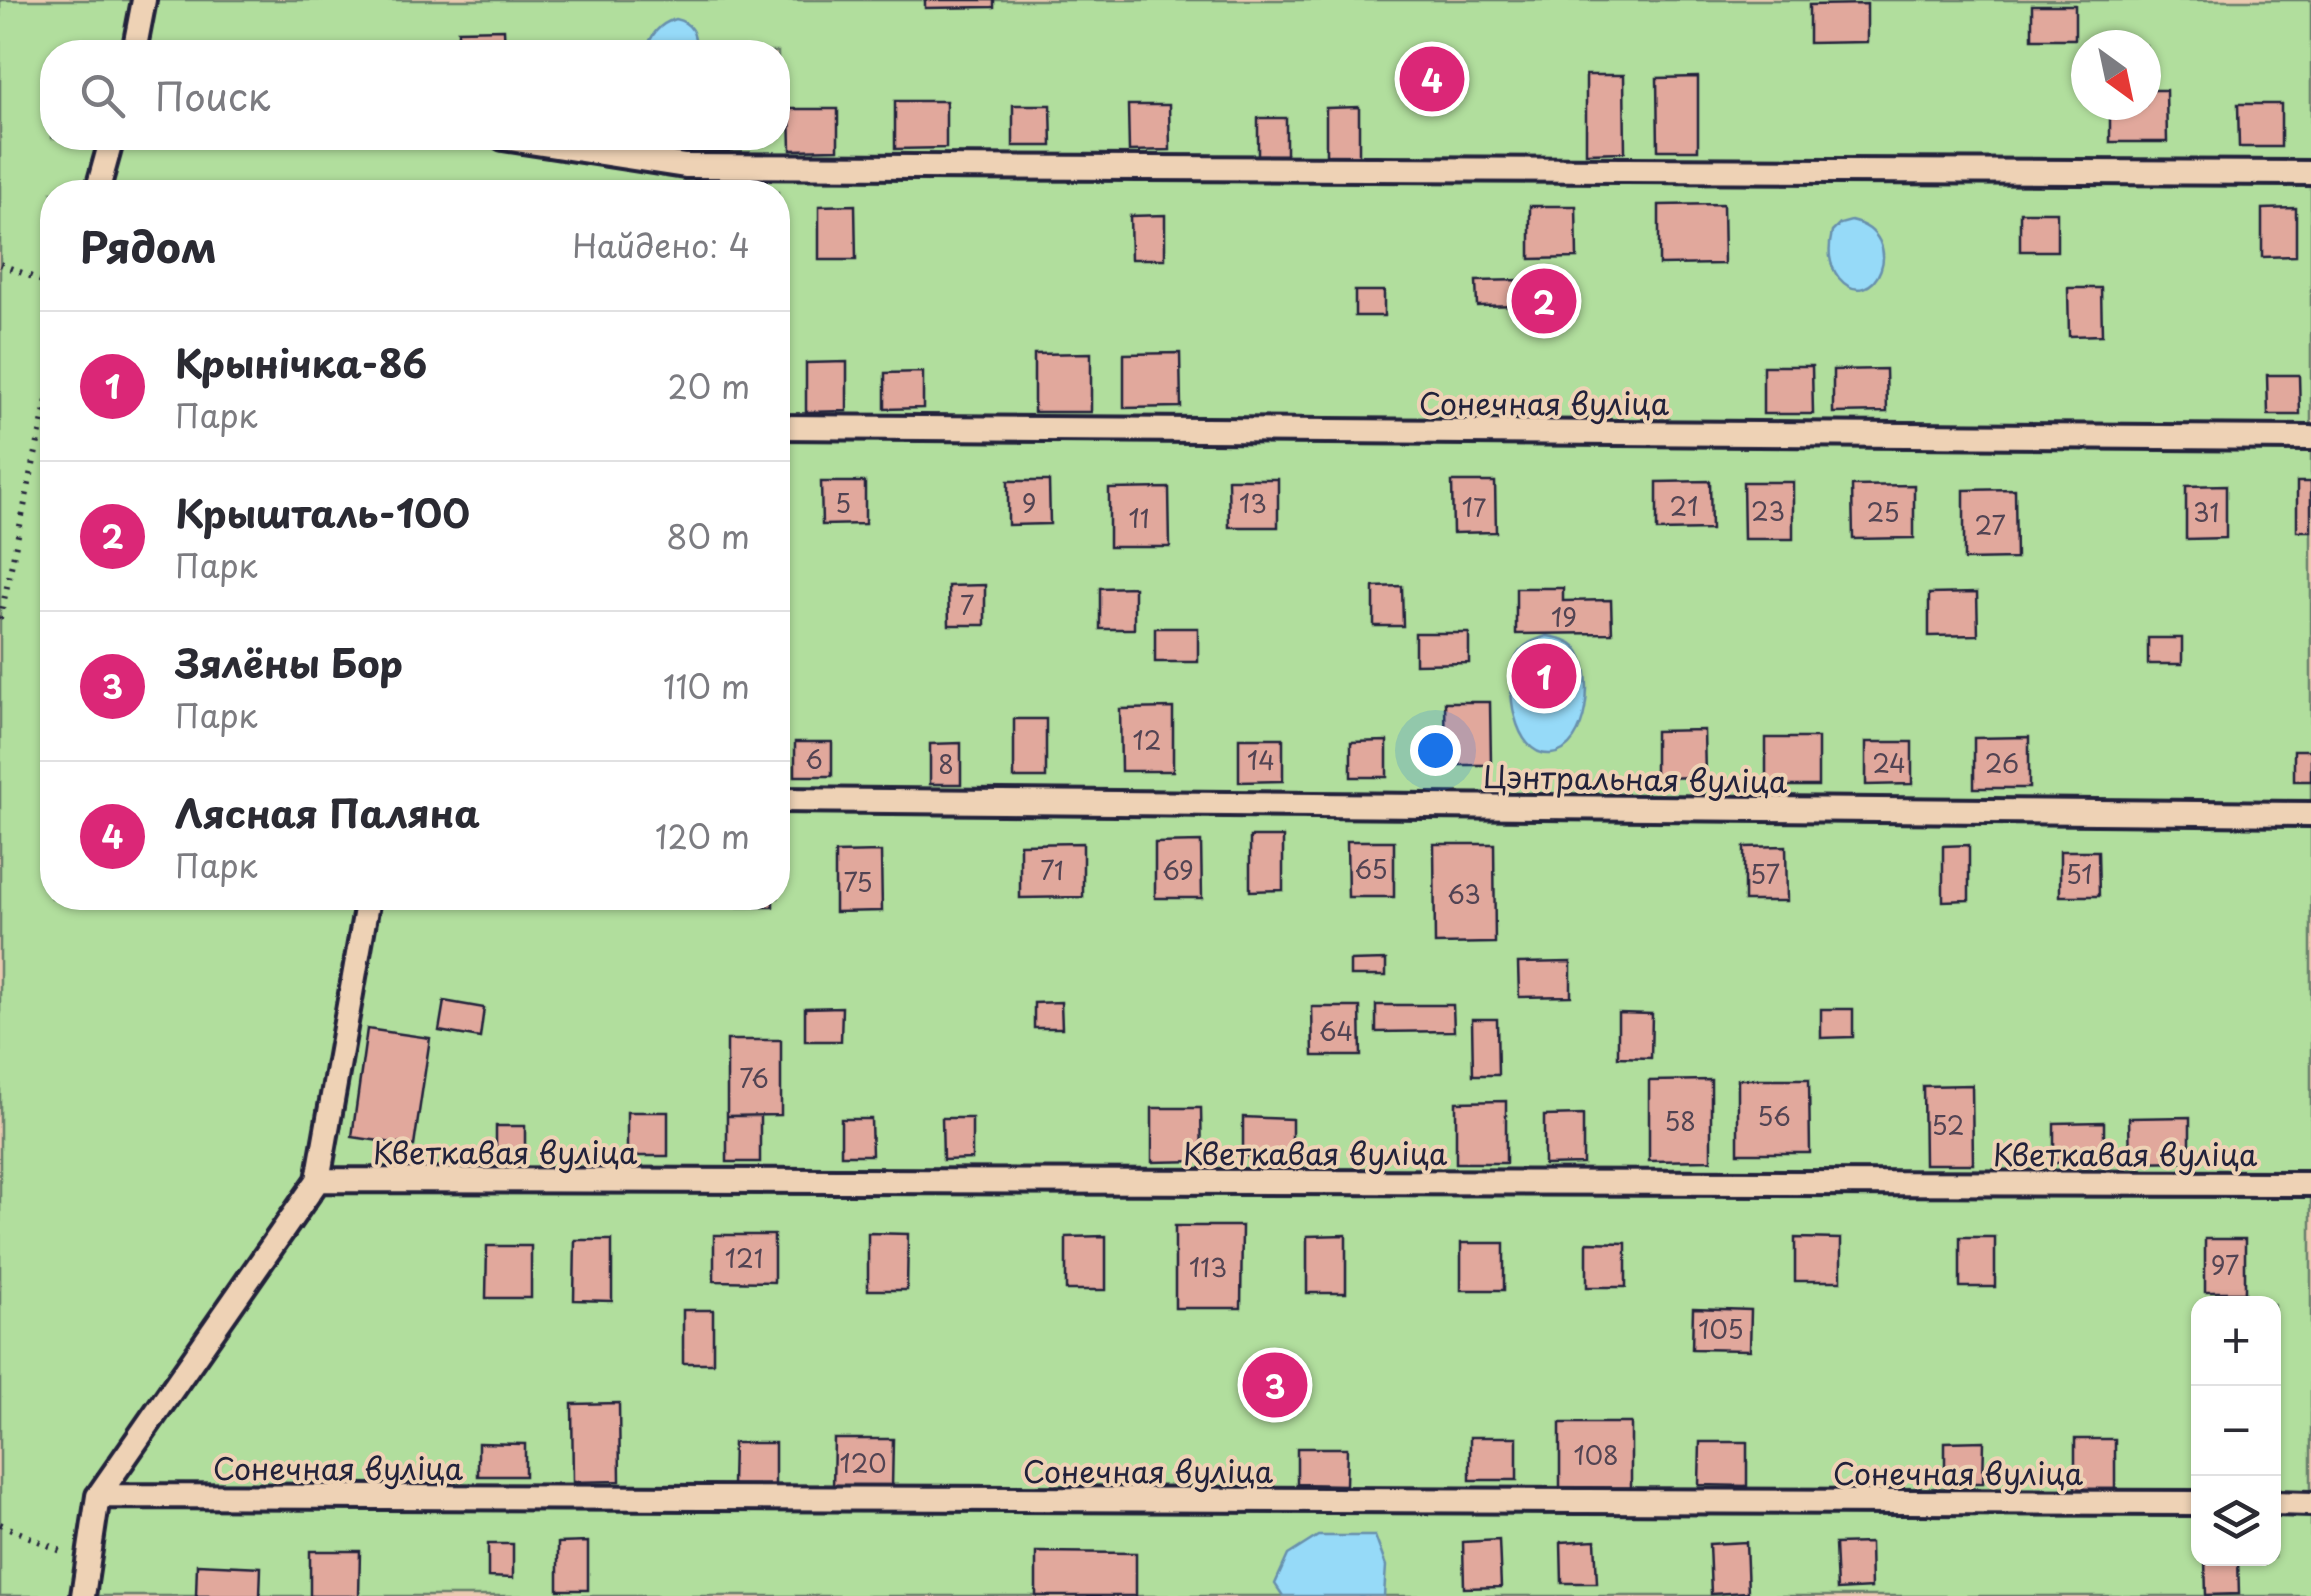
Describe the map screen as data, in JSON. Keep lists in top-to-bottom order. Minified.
{"streets":{"lane":["Сонечная вуліца","Цэнтральная вуліца","Кветкавая вуліца"]},"house_numbers":["5","9","13","21","17","23","25","31","11","27","7","19","12","6","14","24","26","8","65","71","69","57","51","75","63","64","76","56","58","52","121","97","113","105","108","120"],"north":"bottom right","page":{"search":"Поиск","pins":["4","2","1","3"],"heading":["Рядом","Найдено: 4"],"list":[{"mark":"1","name":"Крынічка-86","note":"Парк","value":"20 m"},{"mark":"2","name":"Крышталь-100","note":"Парк","value":"80 m"},{"mark":"3","name":"Зялёны Бор","note":"Парк","value":"110 m"},{"mark":"4","name":"Лясная Паляна","note":"Парк","value":"120 m"}],"map_buttons":["+","−"]}}
